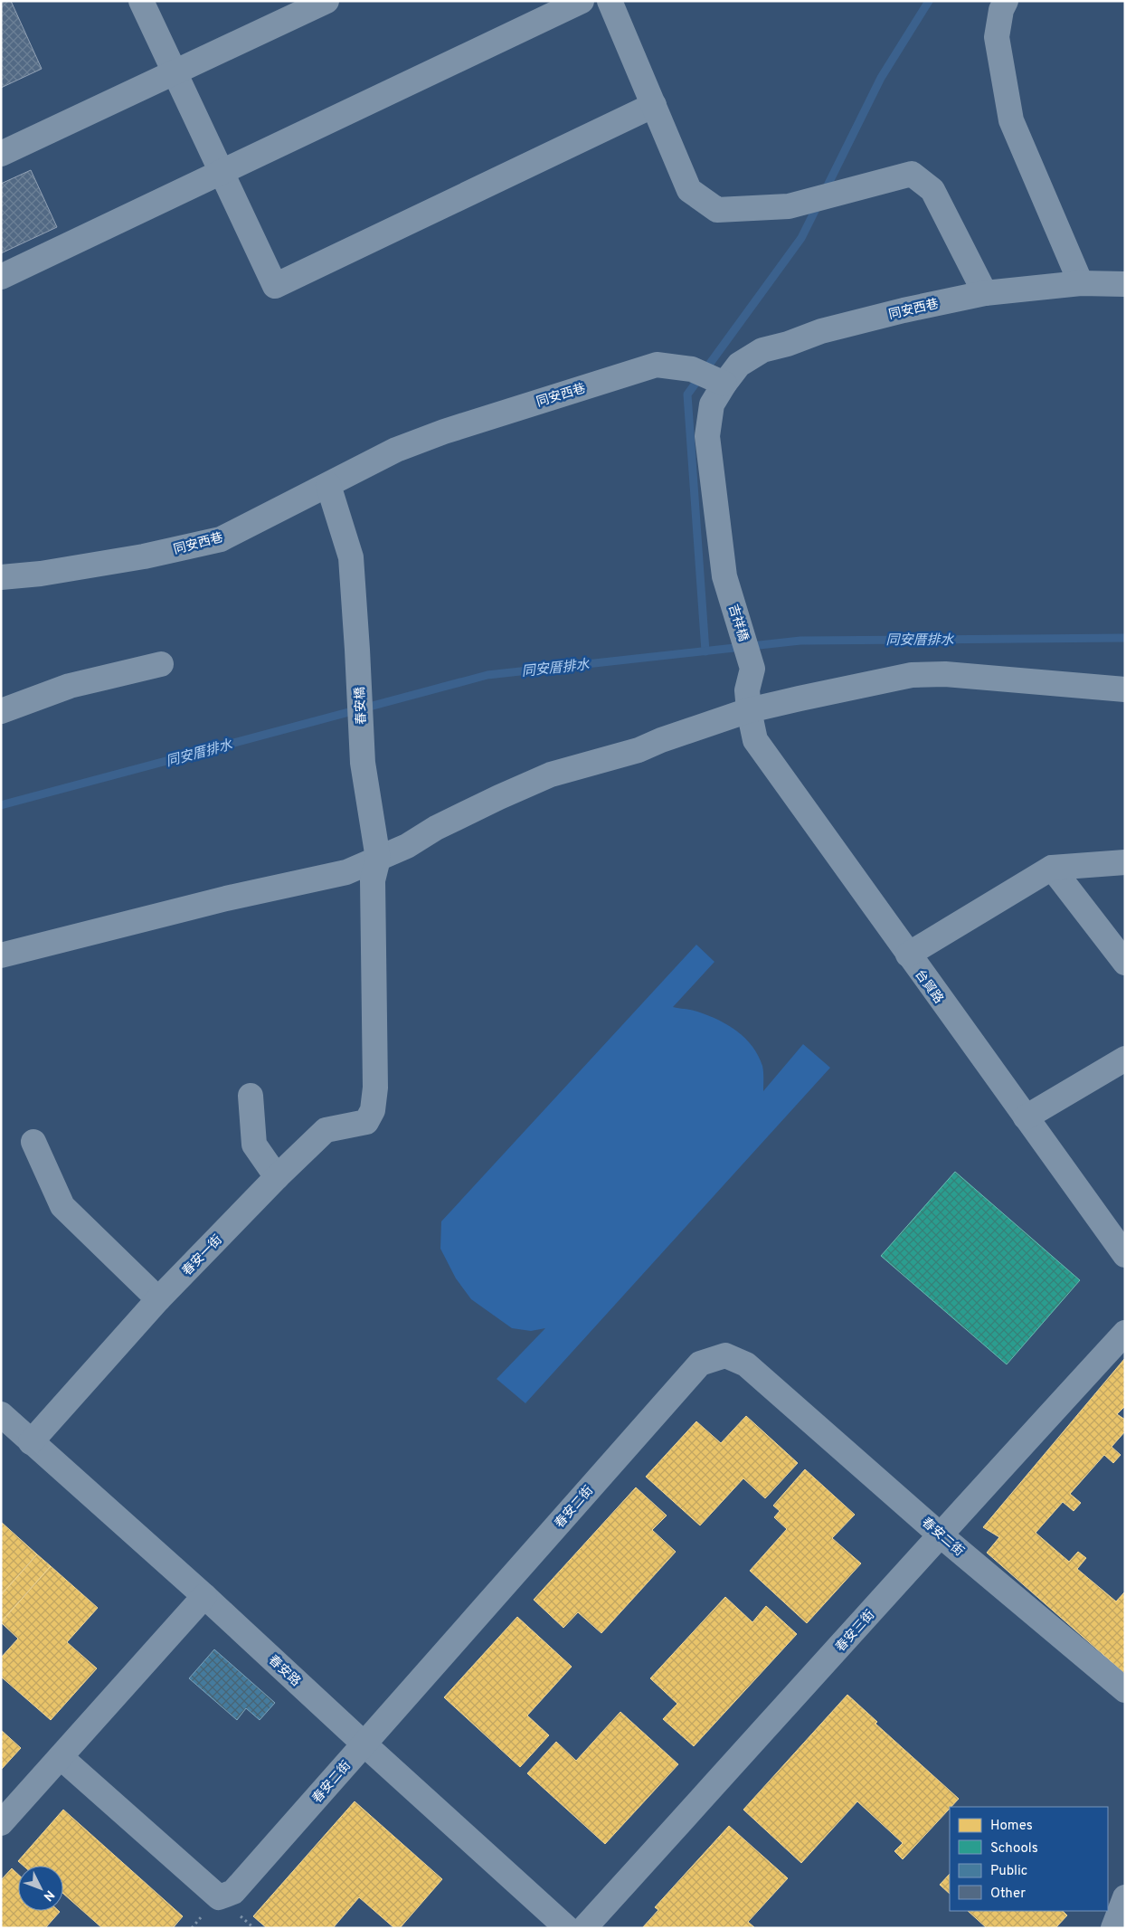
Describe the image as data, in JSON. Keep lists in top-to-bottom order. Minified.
{"streets":{"street":["同安西巷","吉祥橋","春安橋","台貿路","春安一街","春安二街","春安三街","春安路"]},"crossings":[["同安西巷","吉祥橋"],["同安西巷","春安橋"],["吉祥橋","台貿路"],["春安橋","春安一街"],["春安一街","春安路"],["春安二街","春安三街"],["春安二街","春安路"]],"water":["同安厝排水"],"legend":["Homes","Schools","Public","Other"],"north":"bottom right"}
